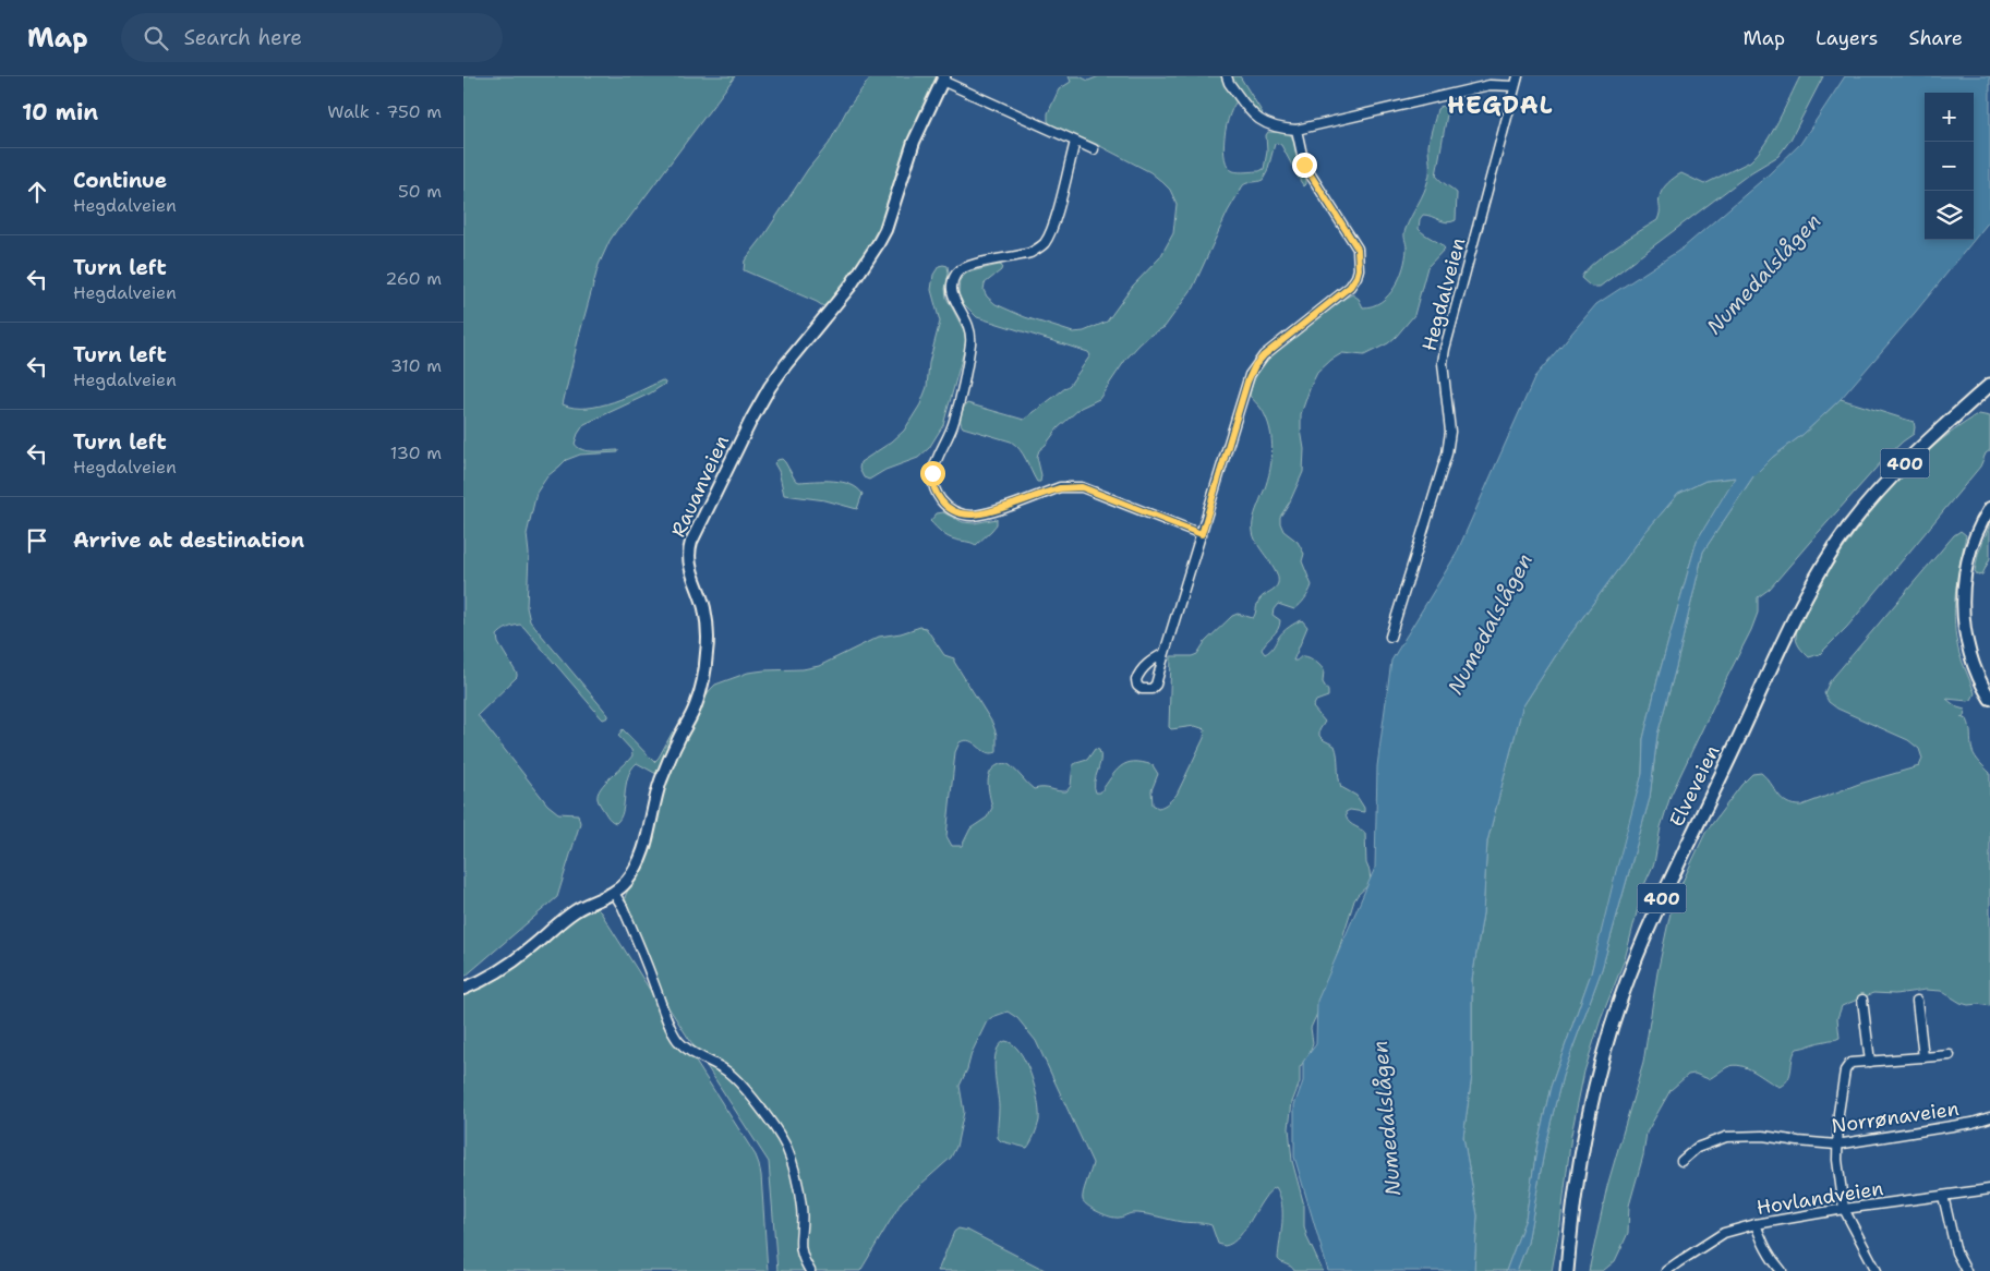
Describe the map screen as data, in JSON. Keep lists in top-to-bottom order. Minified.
{"streets":{"highway":["400","Elveveien"],"main road":["Rauanveien"],"street":["Hegdalveien","Norrønaveien","Hovlandveien"]},"districts":["HEGDAL"],"water":["Numedalslågen"],"page":{"header":"Map","search":"Search here","nav":["Map","Layers","Share"],"heading":["10 min","Walk · 750 m"],"map_buttons":["+","−"],"list":[["Continue","Hegdalveien","50 m"],["Turn left","Hegdalveien","260 m"],["Turn left","Hegdalveien","310 m"],["Turn left","Hegdalveien","130 m"],"Arrive at destination"]}}
